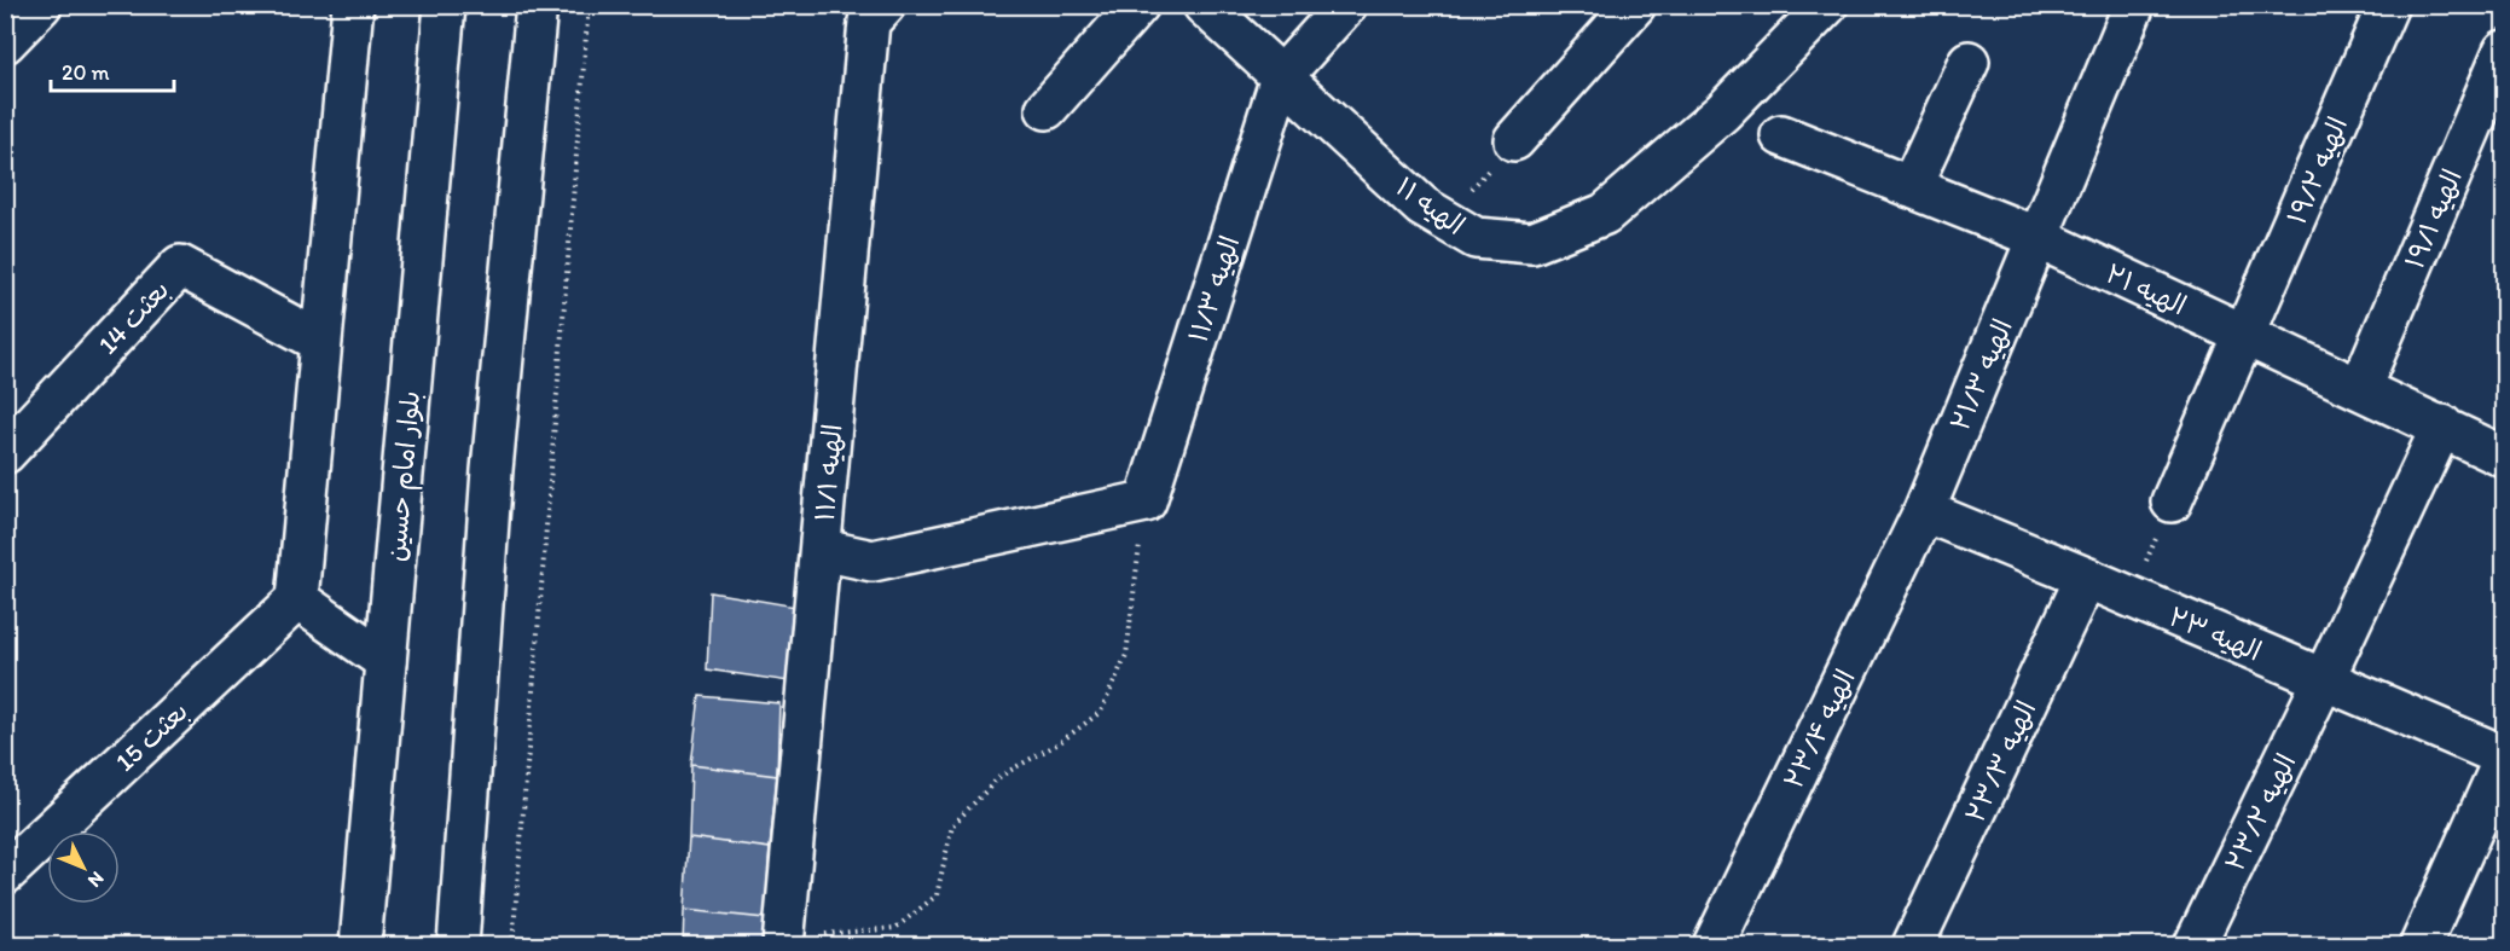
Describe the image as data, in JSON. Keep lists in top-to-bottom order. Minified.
{"streets":{"street":["الهیه ۱۹/۲","الهیه ۱۱","الهیه ۱۹/۱","الهیه ۱۱/۳","الهیه ۲۱","بعثت 14","الهیه ۲۱/۳","الهیه ۱۱/۱","بلوار امام حسین","الهیه ۲۳","الهیه ۲۳/۴","بعثت 15","الهیه ۲۳/۳","الهیه ۲۳/۲"]},"crossings":[["الهیه ۱۹/۲","الهیه ۲۱"],["الهیه ۱۱","الهیه ۱۱/۳"],["الهیه ۱۹/۱","الهیه ۲۱"],["الهیه ۲۱","الهیه ۲۱/۳"],["الهیه ۲۱","الهیه ۲۳/۲"],["الهیه ۲۱/۳","الهیه ۲۳"],["الهیه ۲۱/۳","الهیه ۲۳/۴"],["الهیه ۲۳","الهیه ۲۳/۴"],["الهیه ۲۳","الهیه ۲۳/۳"],["الهیه ۲۳","الهیه ۲۳/۲"]],"scale_bar":"20 m","north":"bottom right"}
